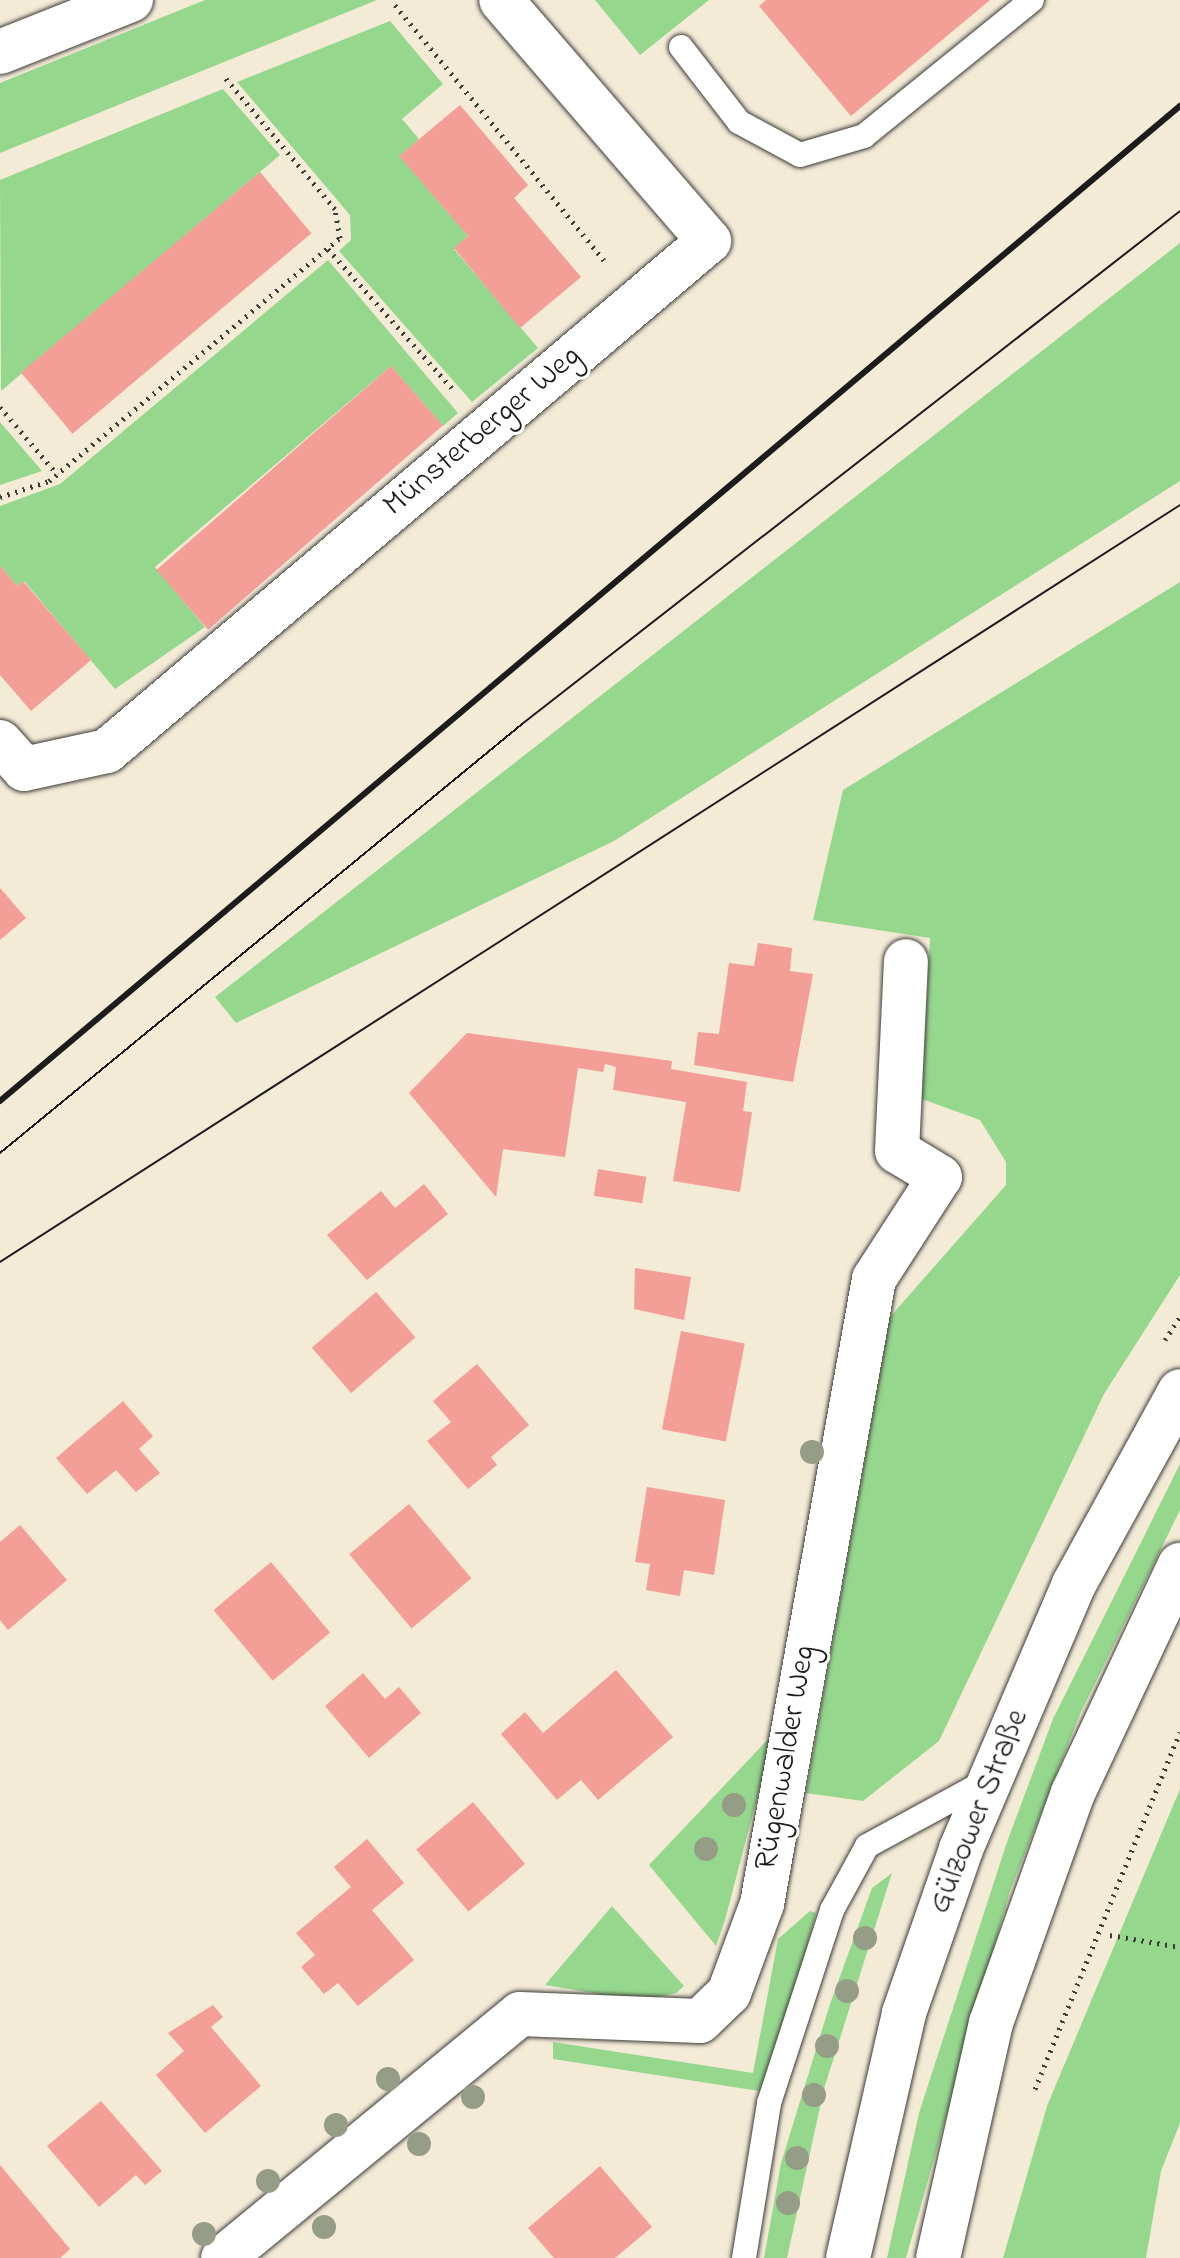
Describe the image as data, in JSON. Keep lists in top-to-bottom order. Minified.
{"streets":{"street":["Münsterberger Weg","Rügenwalder Weg","Gülzower Straße"]}}
